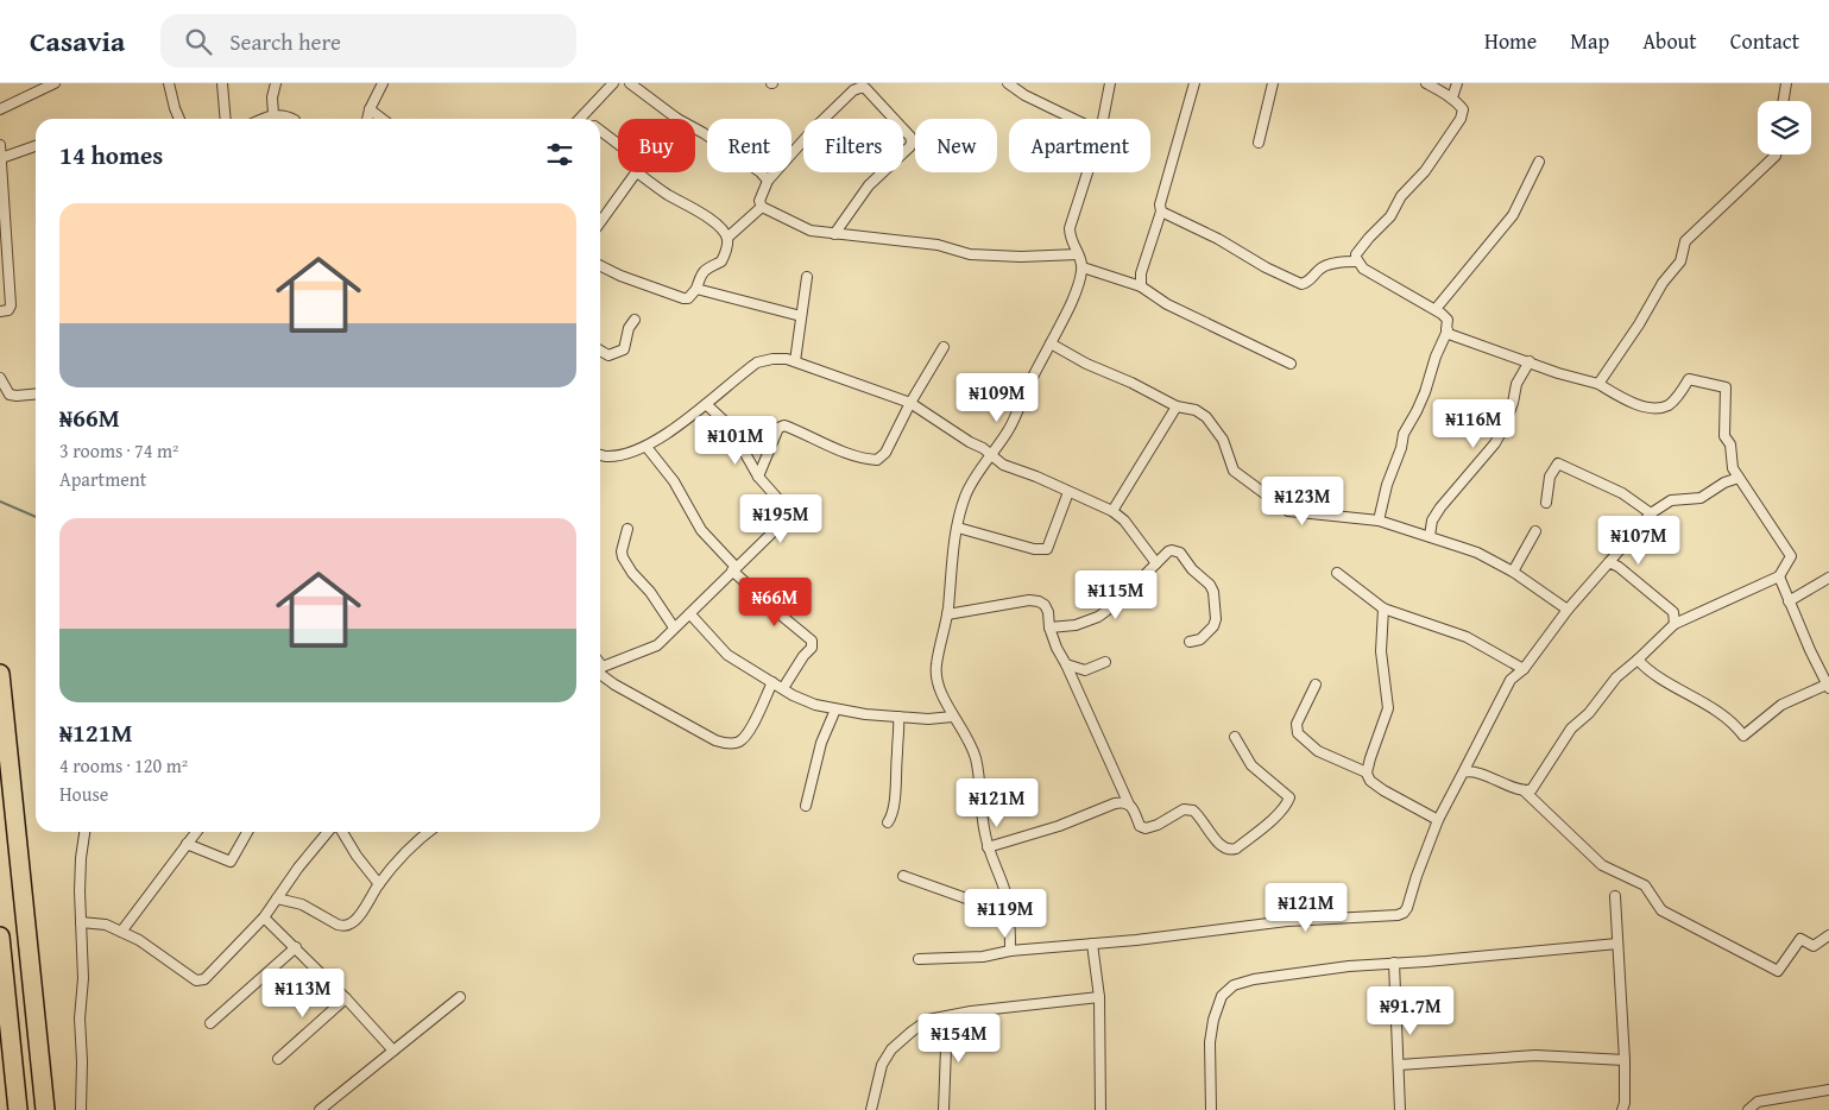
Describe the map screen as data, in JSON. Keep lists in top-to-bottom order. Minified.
{"page":{"header":"Casavia","search":"Search here","nav":["Home","Map","About","Contact"],"chip":["Buy","Rent","Filters","New","Apartment"],"heading":"14 homes","list":[{"name":"₦66M","note":"3 rooms · 74 m² · Apartment"},{"name":"₦121M","note":"4 rooms · 120 m² · House"}],"price":["₦109M","₦116M","₦101M","₦123M","₦195M","₦107M","₦115M","₦66M","₦121M","₦121M","₦119M","₦113M","₦91.7M","₦154M"]}}
